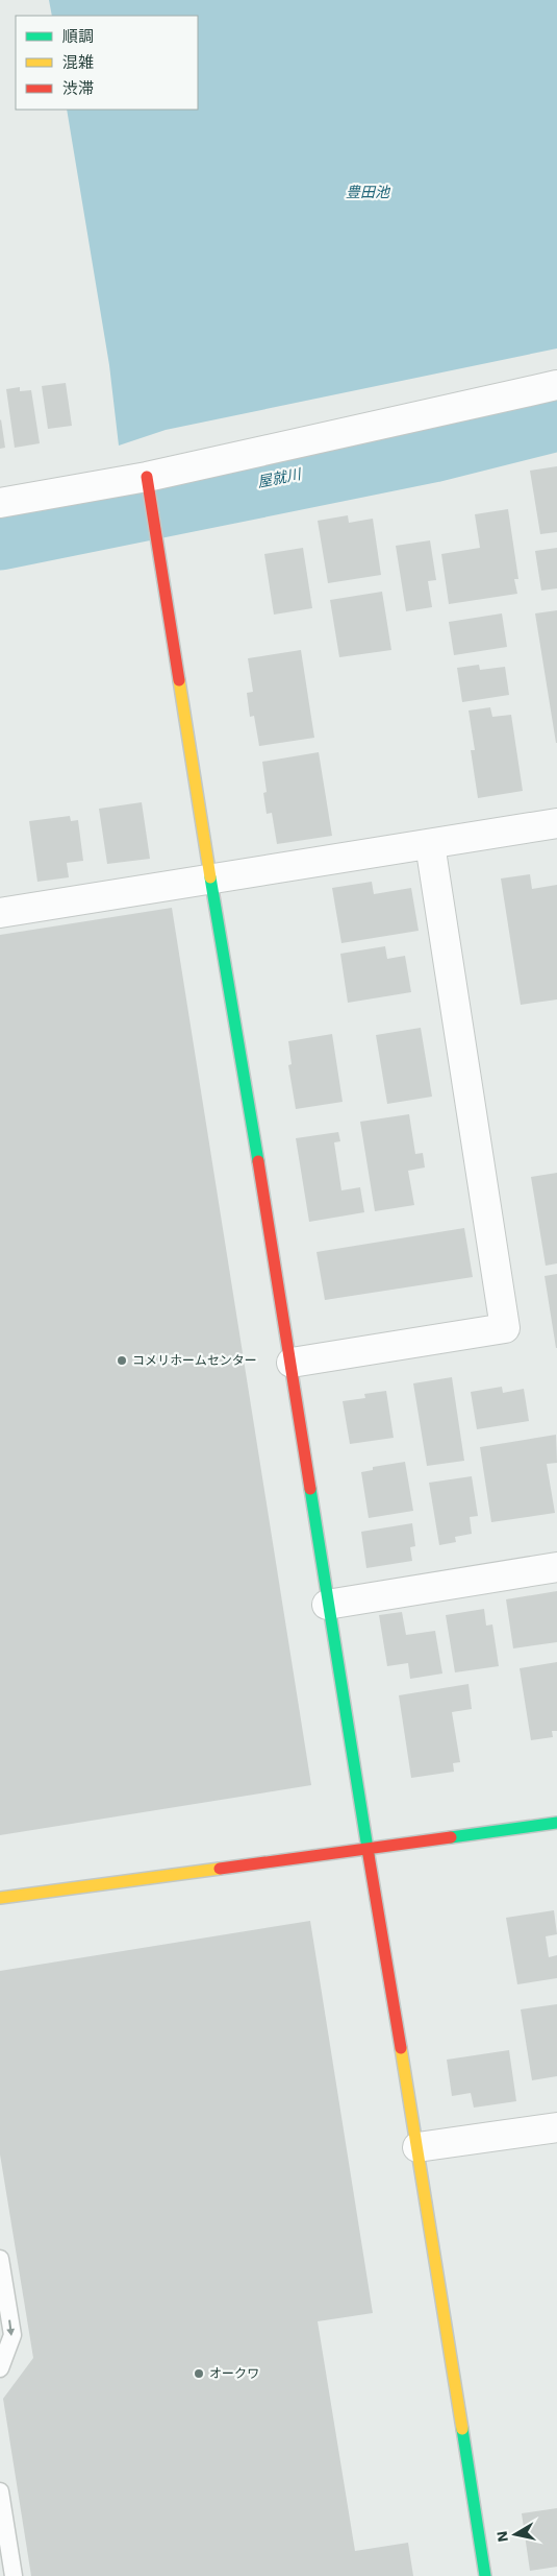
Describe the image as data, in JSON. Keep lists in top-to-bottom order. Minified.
{"water":["豊田池","屋就川"],"places":["コメリホームセンター","オークワ"],"legend":["順調","混雑","渋滞"],"north":"left"}
